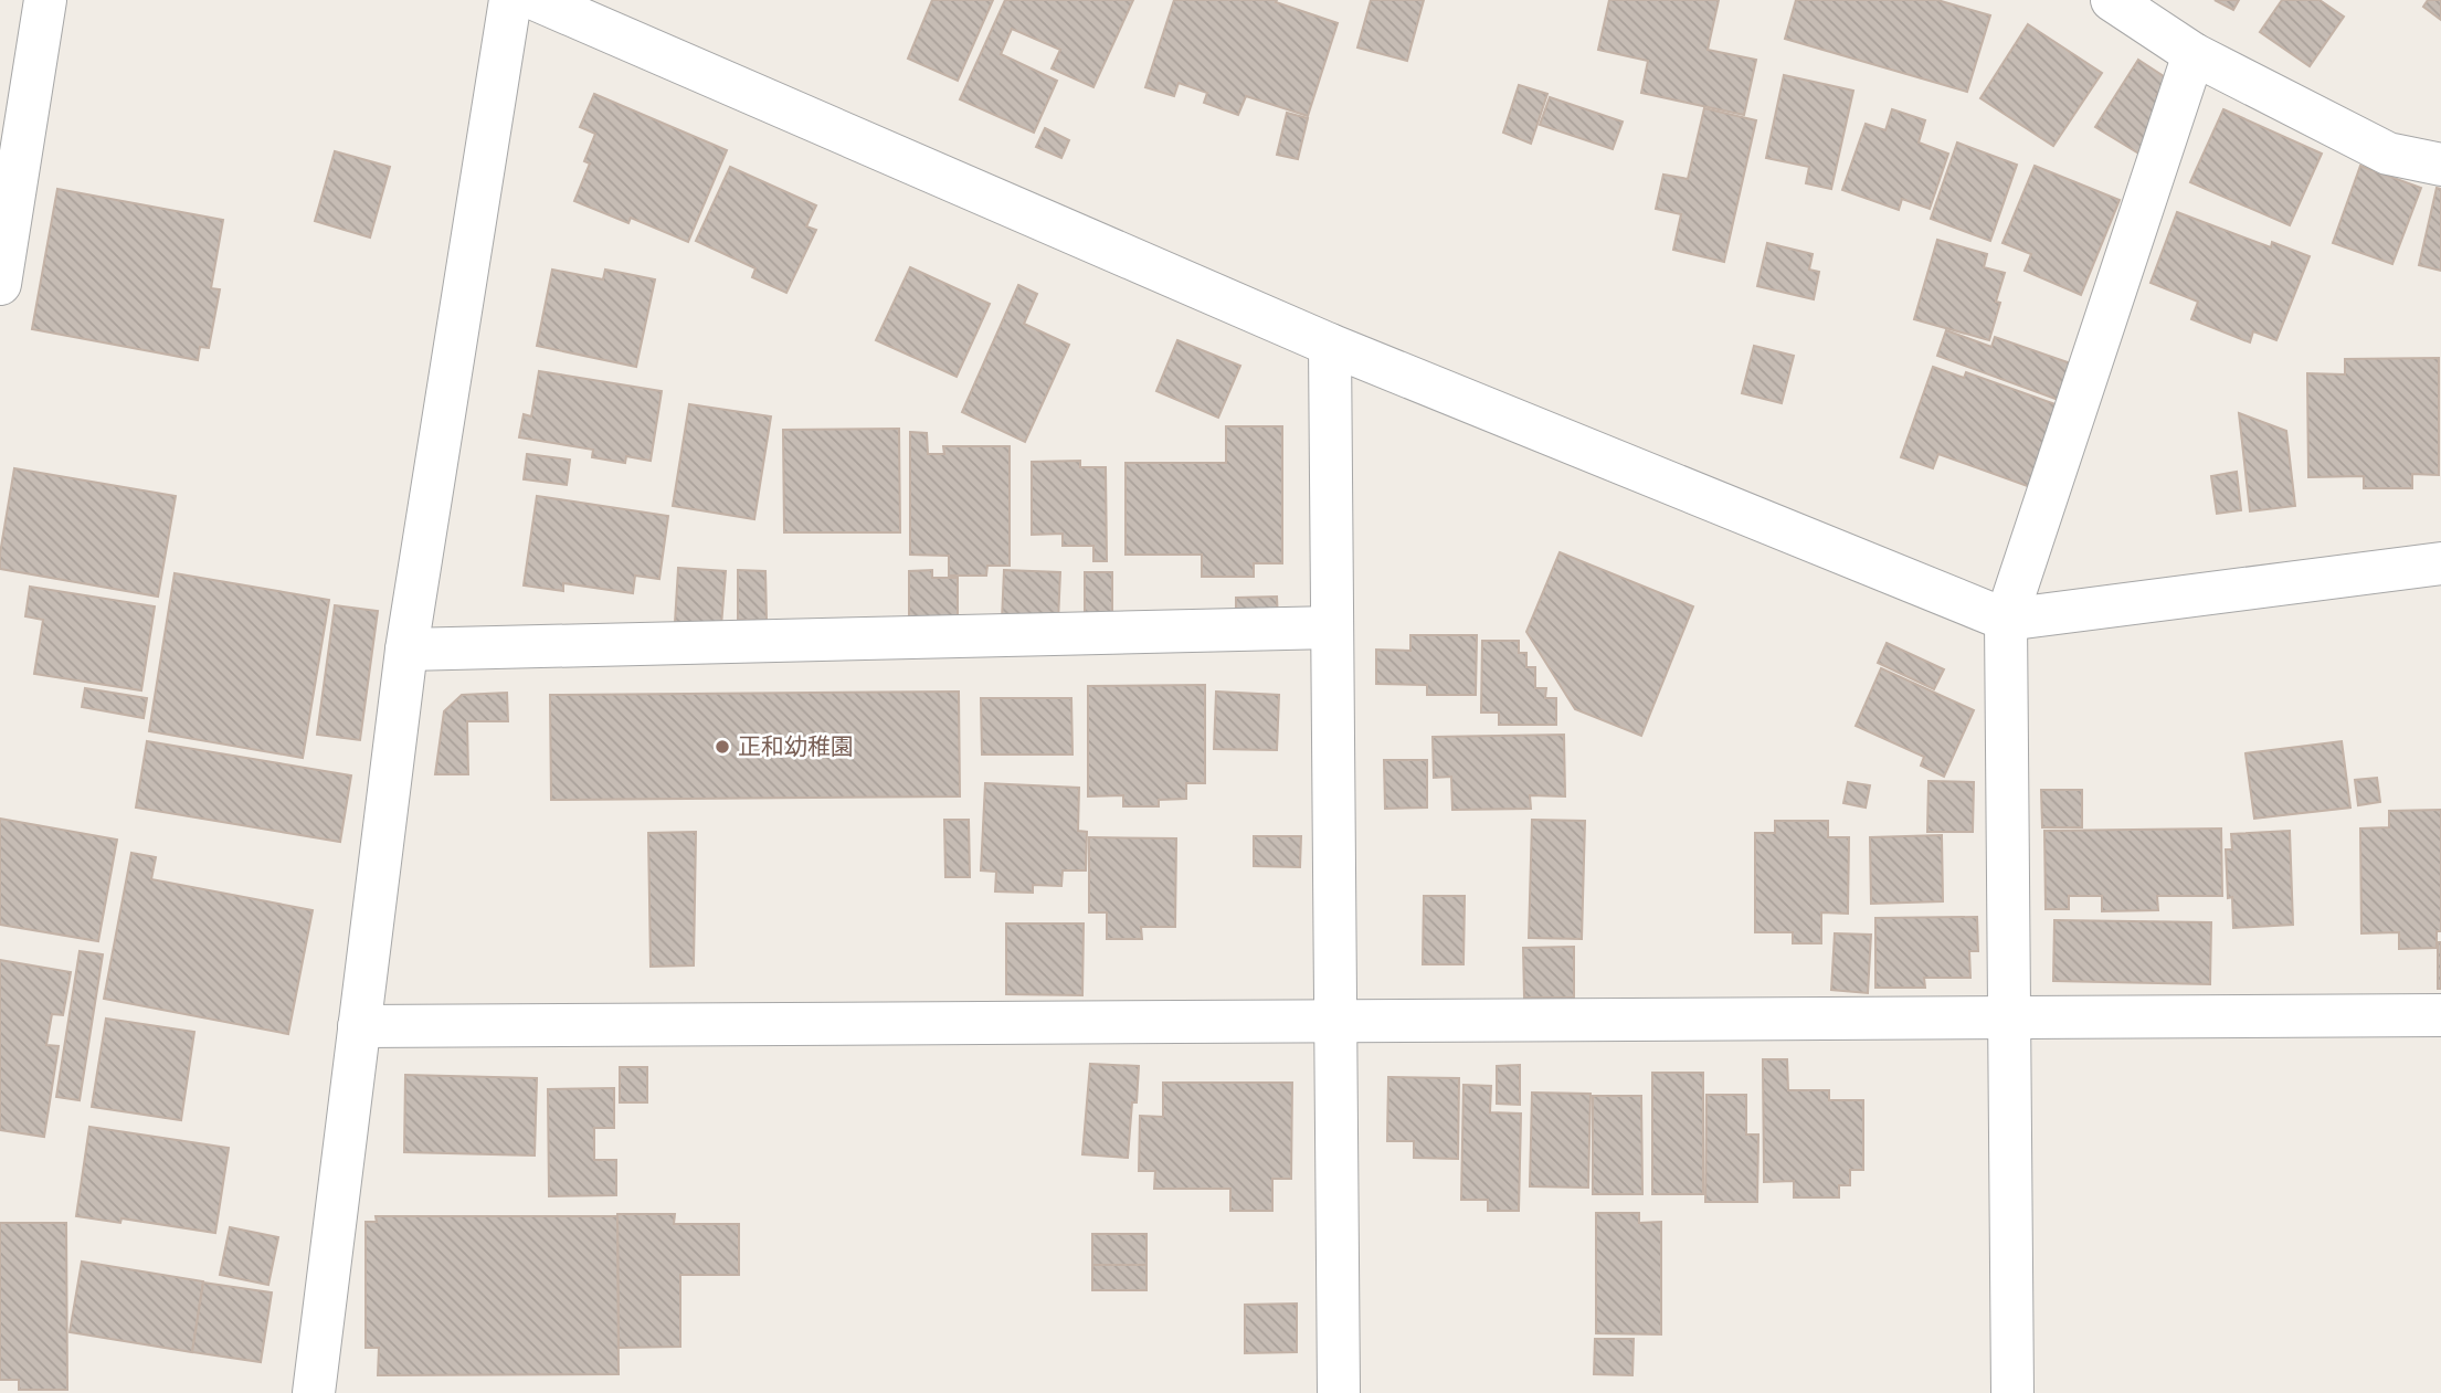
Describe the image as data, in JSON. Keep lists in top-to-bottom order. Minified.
{"places":["正和幼稚園"]}
